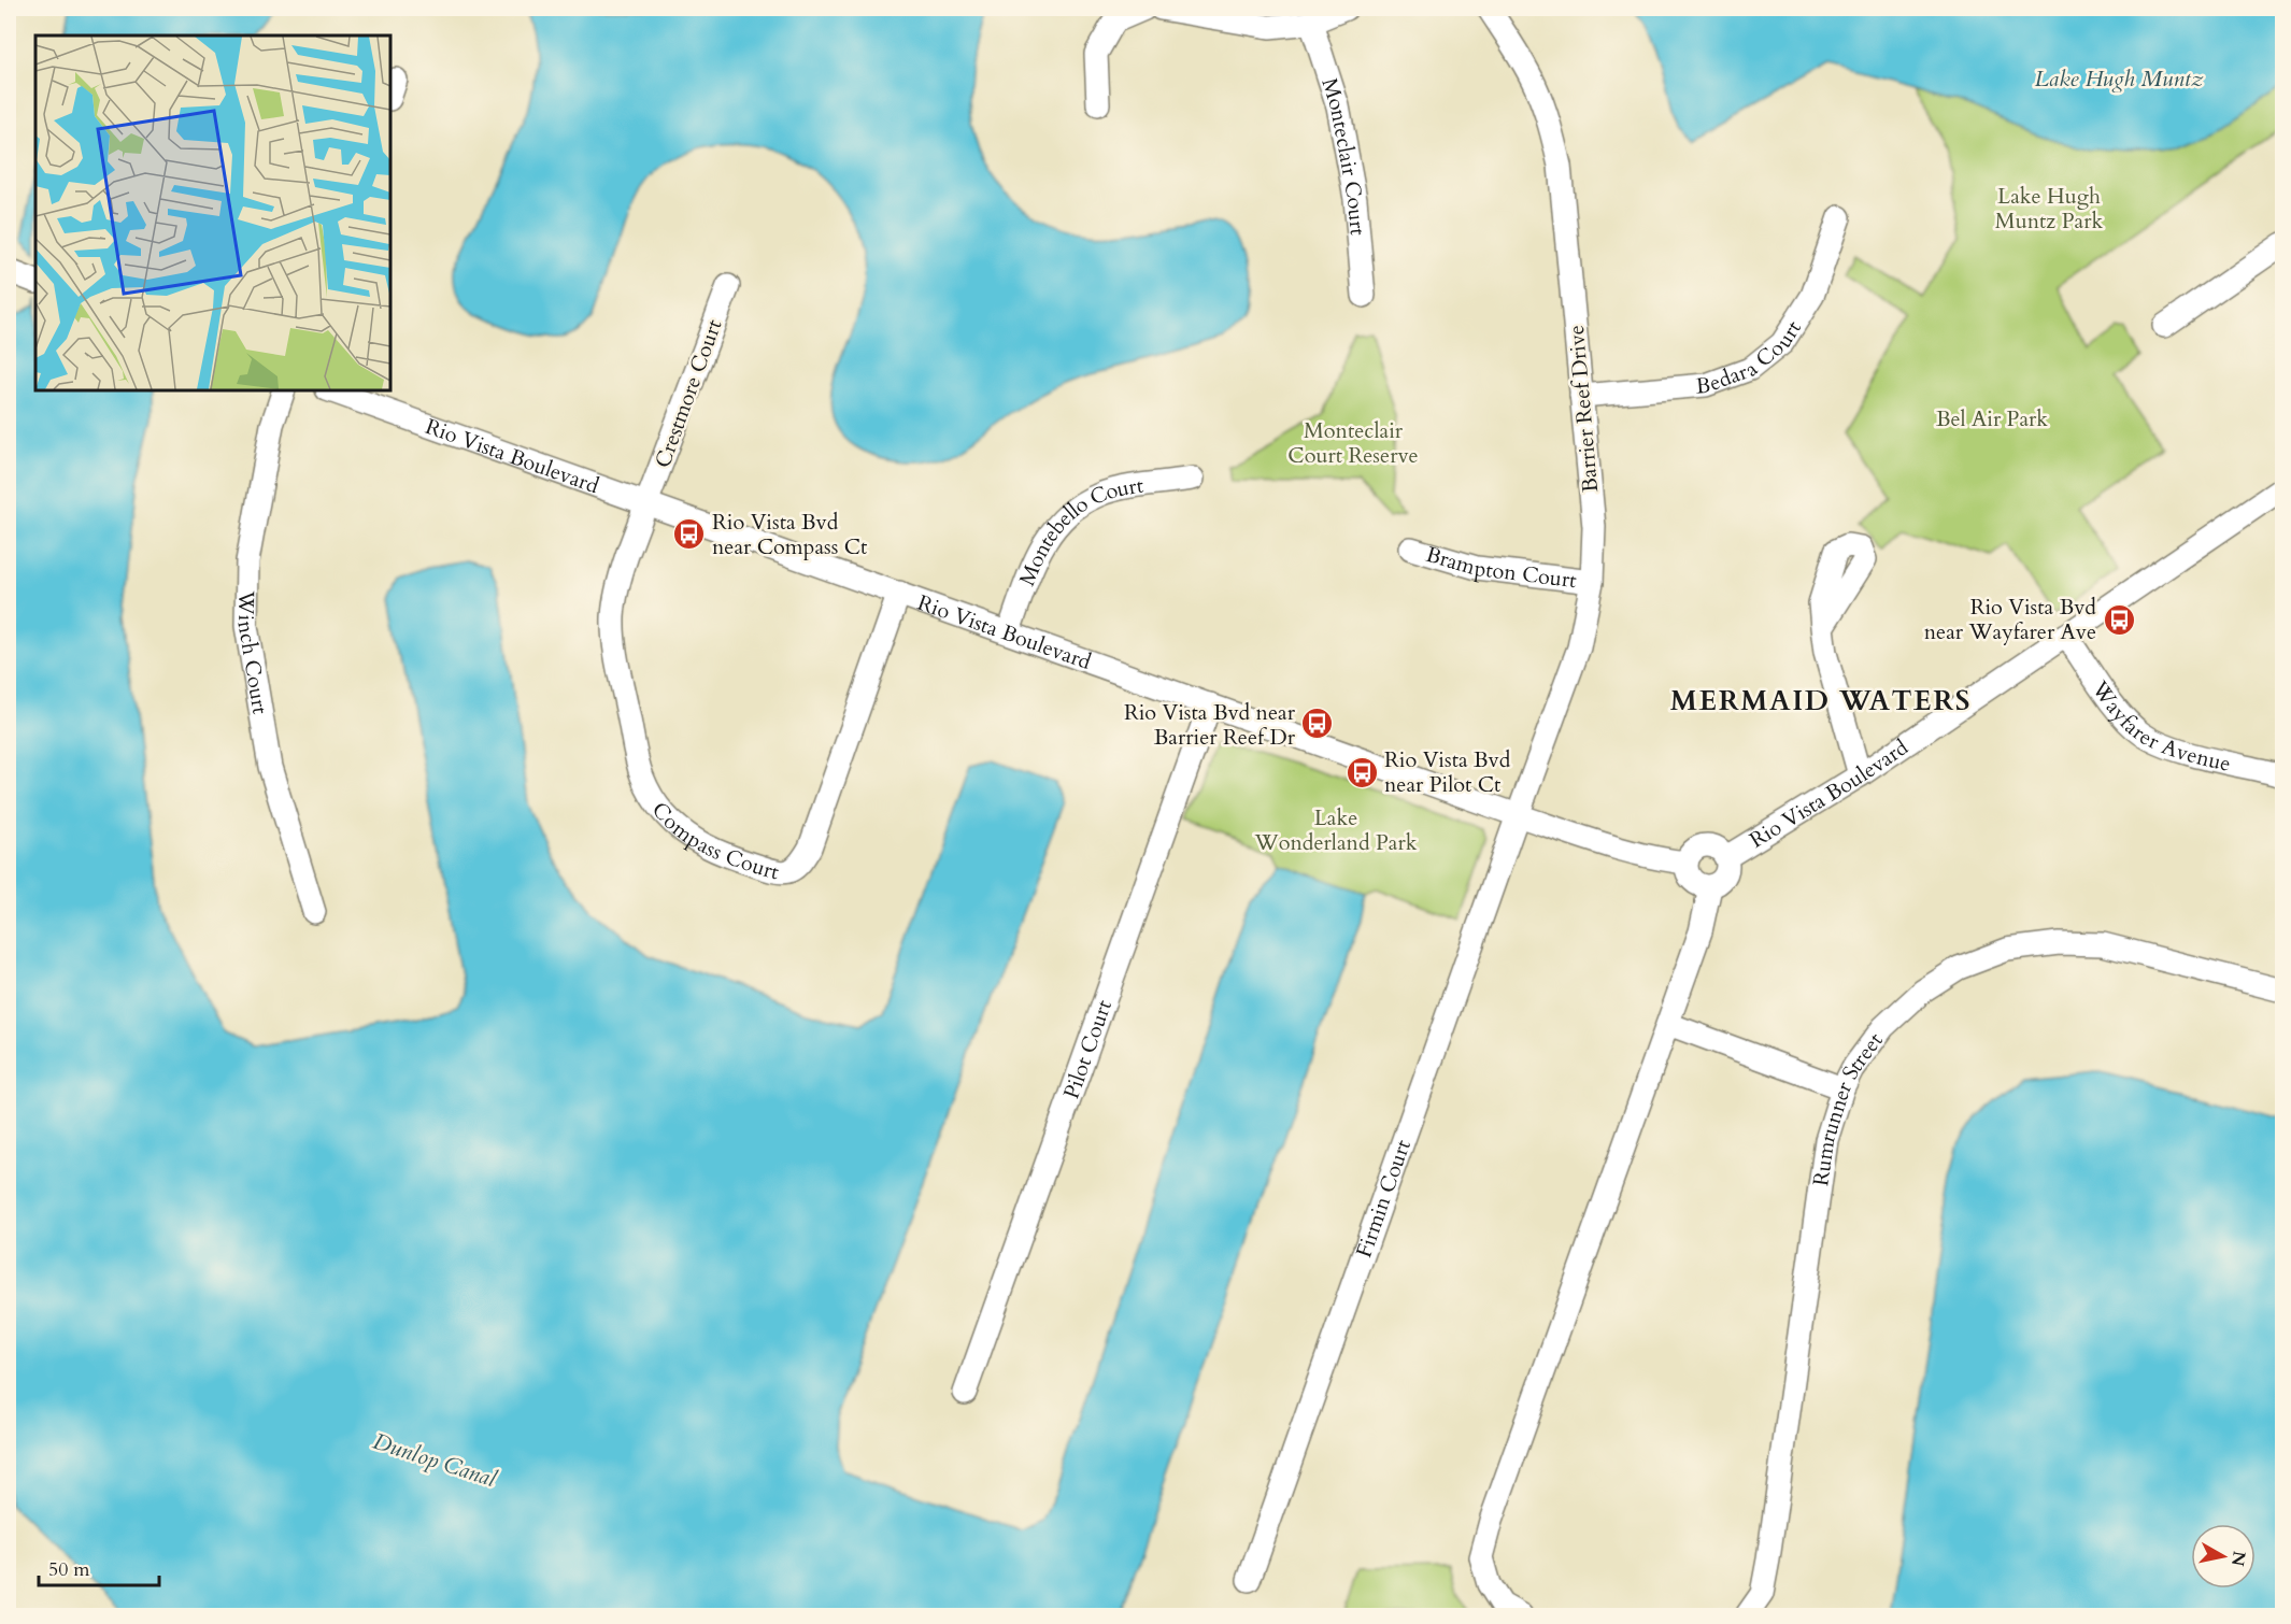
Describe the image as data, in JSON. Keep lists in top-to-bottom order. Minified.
{"streets":{"street":["Monteclair Court","Bedara Court","Crestmore Court","Barrier Reef Drive","Rio Vista Boulevard","Montebello Court","Brampton Court","Winch Court","Wayfarer Avenue","Compass Court","Pilot Court","Rumrunner Street","Firmin Court"]},"crossings":[["Bedara Court","Barrier Reef Drive"],["Crestmore Court","Rio Vista Boulevard"],["Crestmore Court","Compass Court"],["Barrier Reef Drive","Rio Vista Boulevard"],["Barrier Reef Drive","Brampton Court"],["Barrier Reef Drive","Firmin Court"],["Rio Vista Boulevard","Montebello Court"],["Rio Vista Boulevard","Wayfarer Avenue"],["Rio Vista Boulevard","Compass Court"],["Rio Vista Boulevard","Pilot Court"],["Rio Vista Boulevard","Firmin Court"]],"districts":["MERMAID WATERS"],"water":["Lake Hugh Muntz","Dunlop Canal"],"parks":["Lake Hugh Muntz Park","Bel Air Park","Monteclair Court Reserve","Lake Wonderland Park"],"places":{"bus stop":["Rio Vista Bvd near Compass Ct","Rio Vista Bvd near Wayfarer Ave","Rio Vista Bvd near Barrier Reef Dr","Rio Vista Bvd near Pilot Ct"]},"scale_bar":"50 m","north":"right"}
